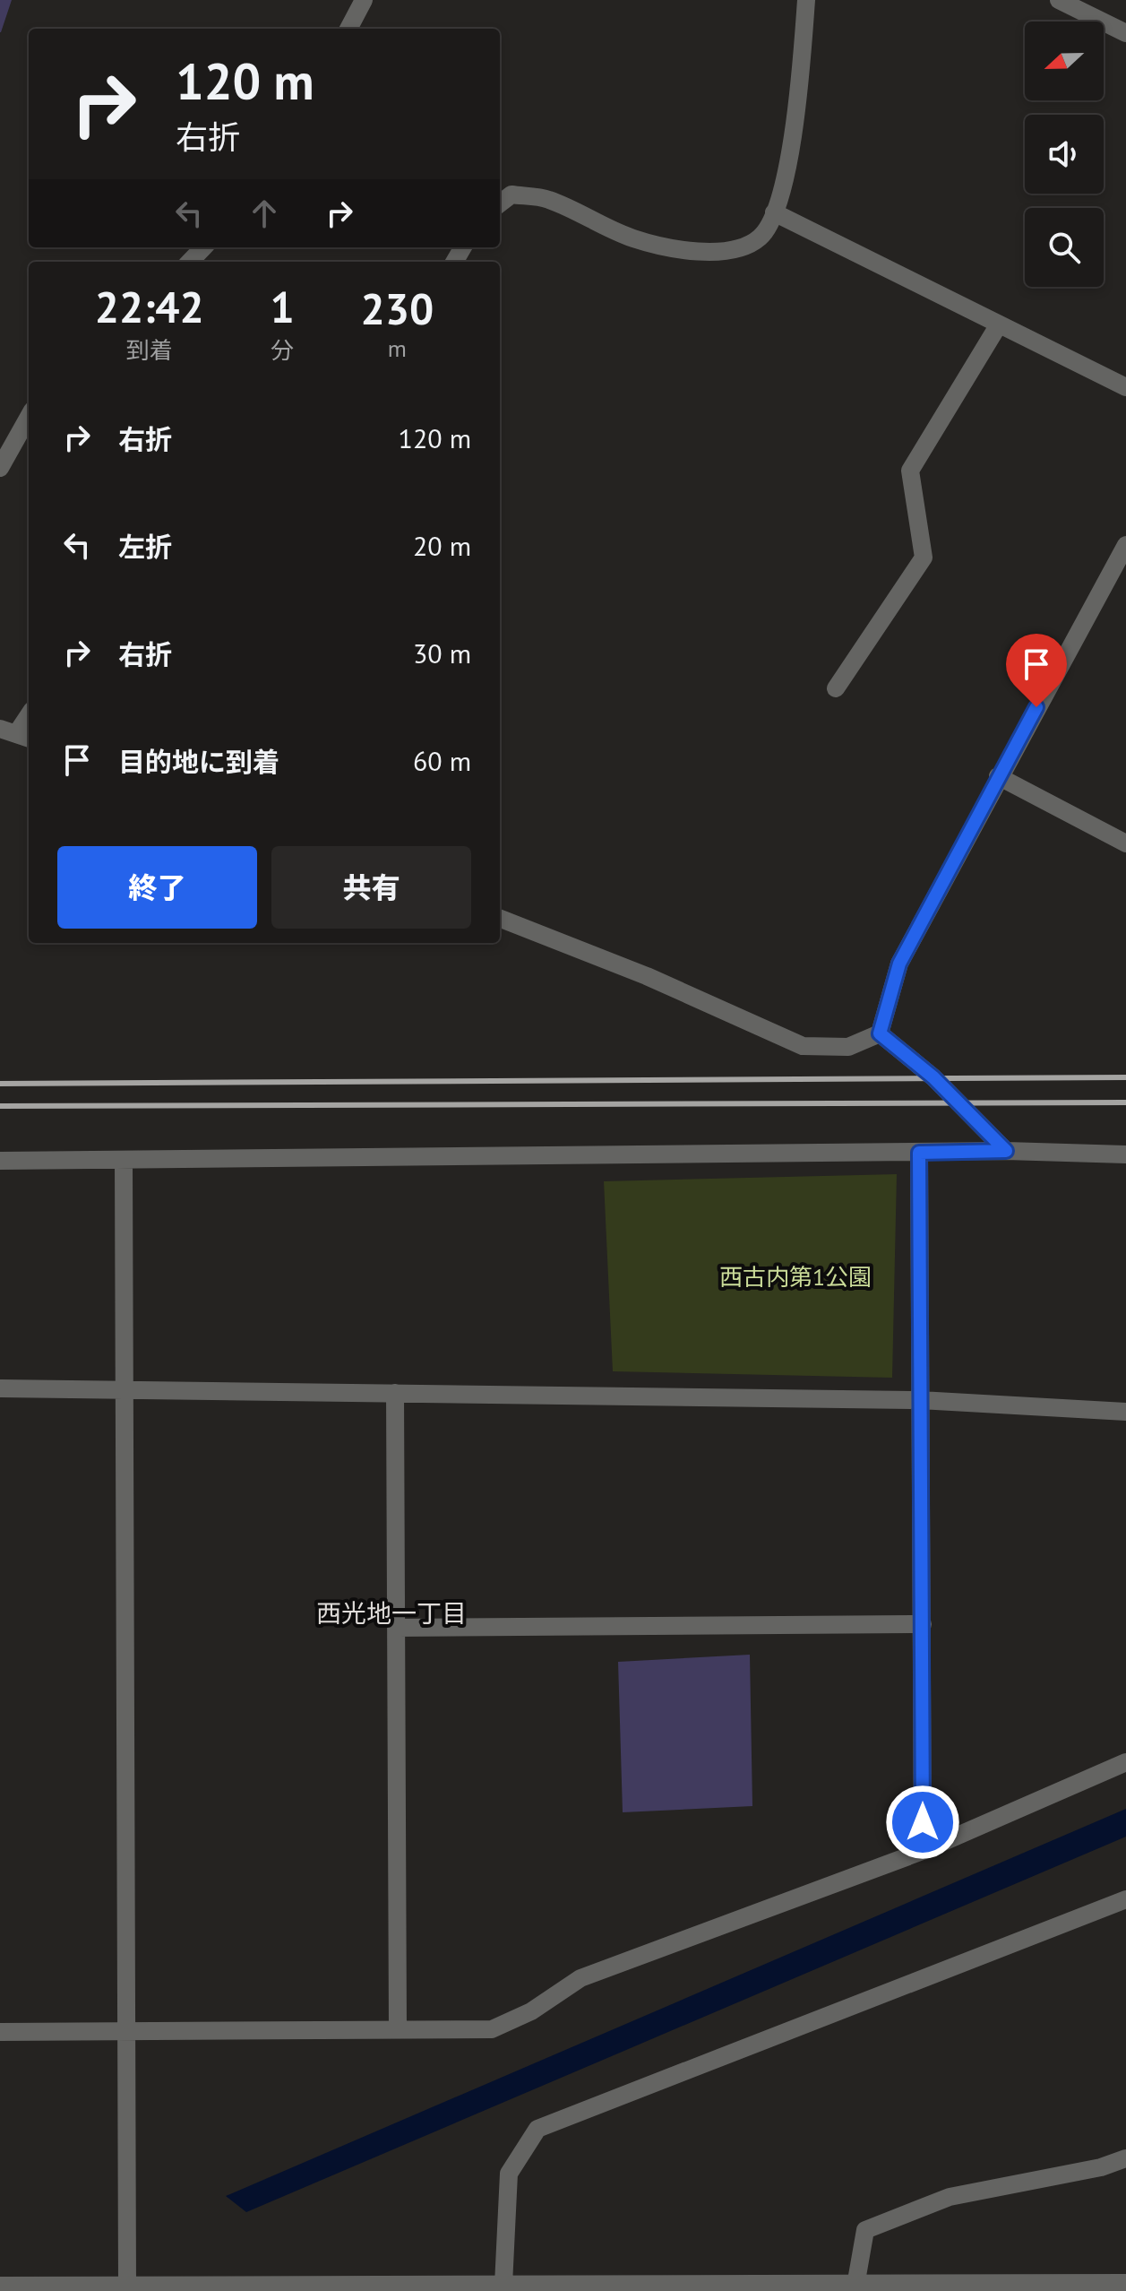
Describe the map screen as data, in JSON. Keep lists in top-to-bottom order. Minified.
{"districts":["西光地一丁目"],"parks":["西古内第1公園"],"north":"left","page":{"turn":["120 m","右折"],"eta":["22:42","到着","1","分","230","m"],"list":[{"name":"右折","value":"120 m"},{"name":"左折","value":"20 m"},{"name":"右折","value":"30 m"},{"name":"目的地に到着","value":"60 m"}],"buttons":["終了","共有"]}}
